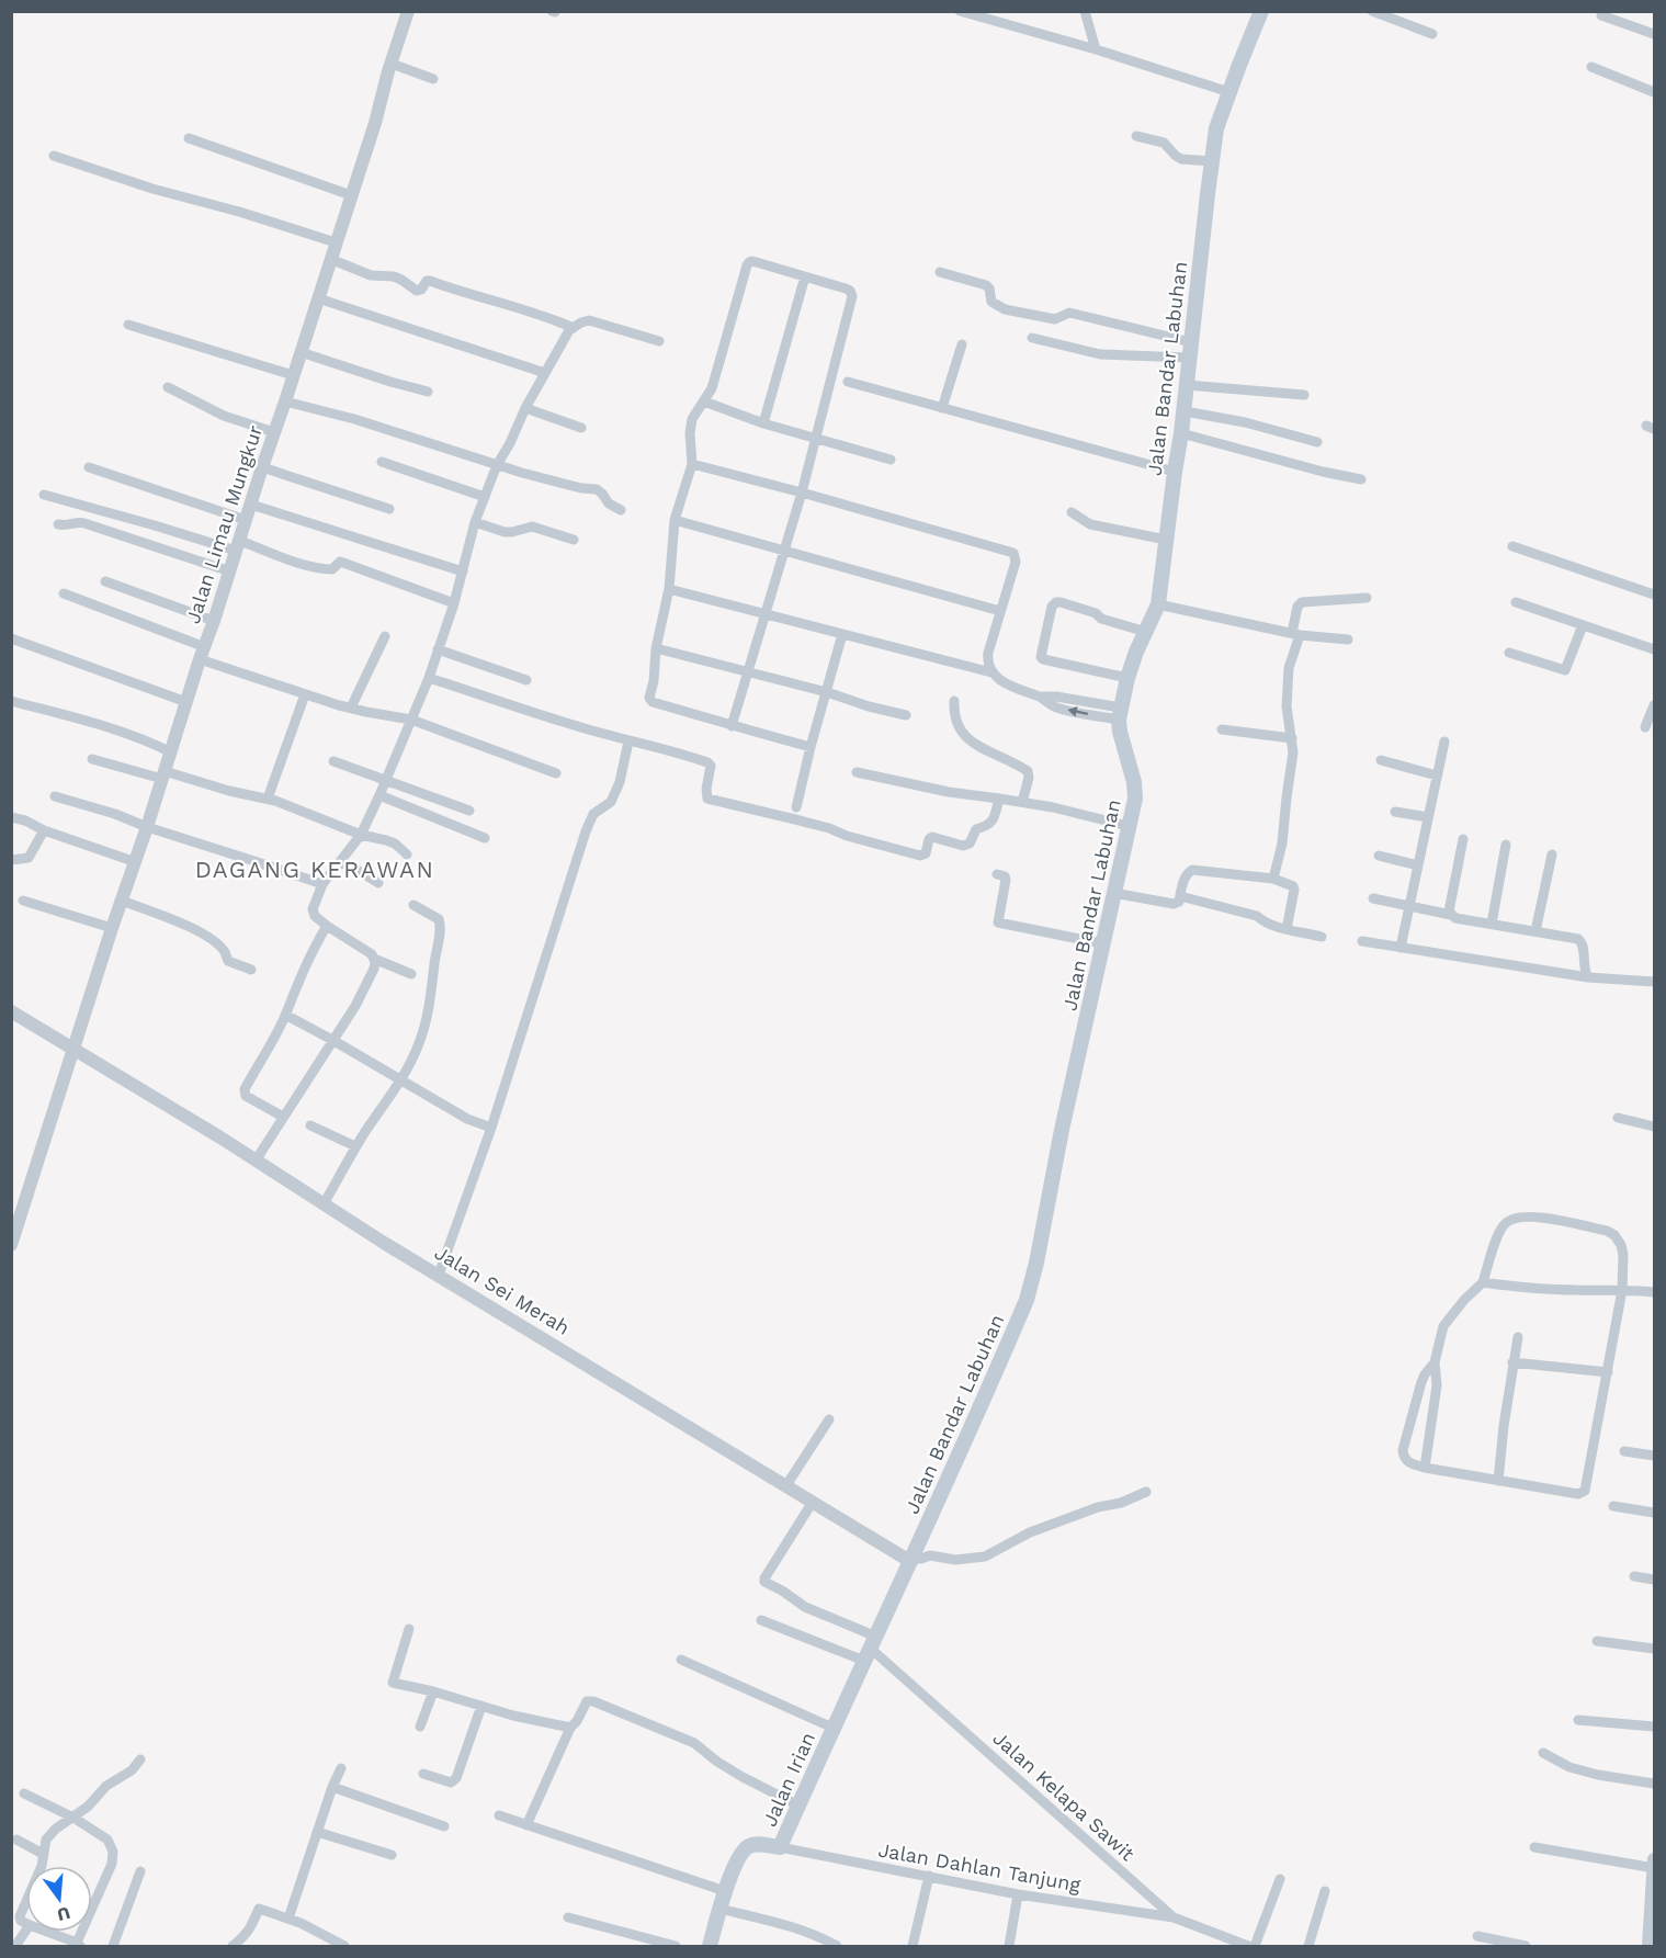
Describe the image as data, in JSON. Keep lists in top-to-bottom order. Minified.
{"streets":{"main road":["Jalan Bandar Labuhan","Jalan Irian"],"street":["Jalan Limau Mungkur","Jalan Sei Merah","Jalan Kelapa Sawit","Jalan Dahlan Tanjung"]},"crossings":[["Jalan Bandar Labuhan","Jalan Sei Merah"],["Jalan Bandar Labuhan","Jalan Irian"],["Jalan Bandar Labuhan","Jalan Kelapa Sawit"],["Jalan Limau Mungkur","Jalan Sei Merah"],["Jalan Irian","Jalan Kelapa Sawit"],["Jalan Irian","Jalan Dahlan Tanjung"],["Jalan Kelapa Sawit","Jalan Dahlan Tanjung"]],"districts":["DAGANG KERAWAN"],"north":"bottom"}
